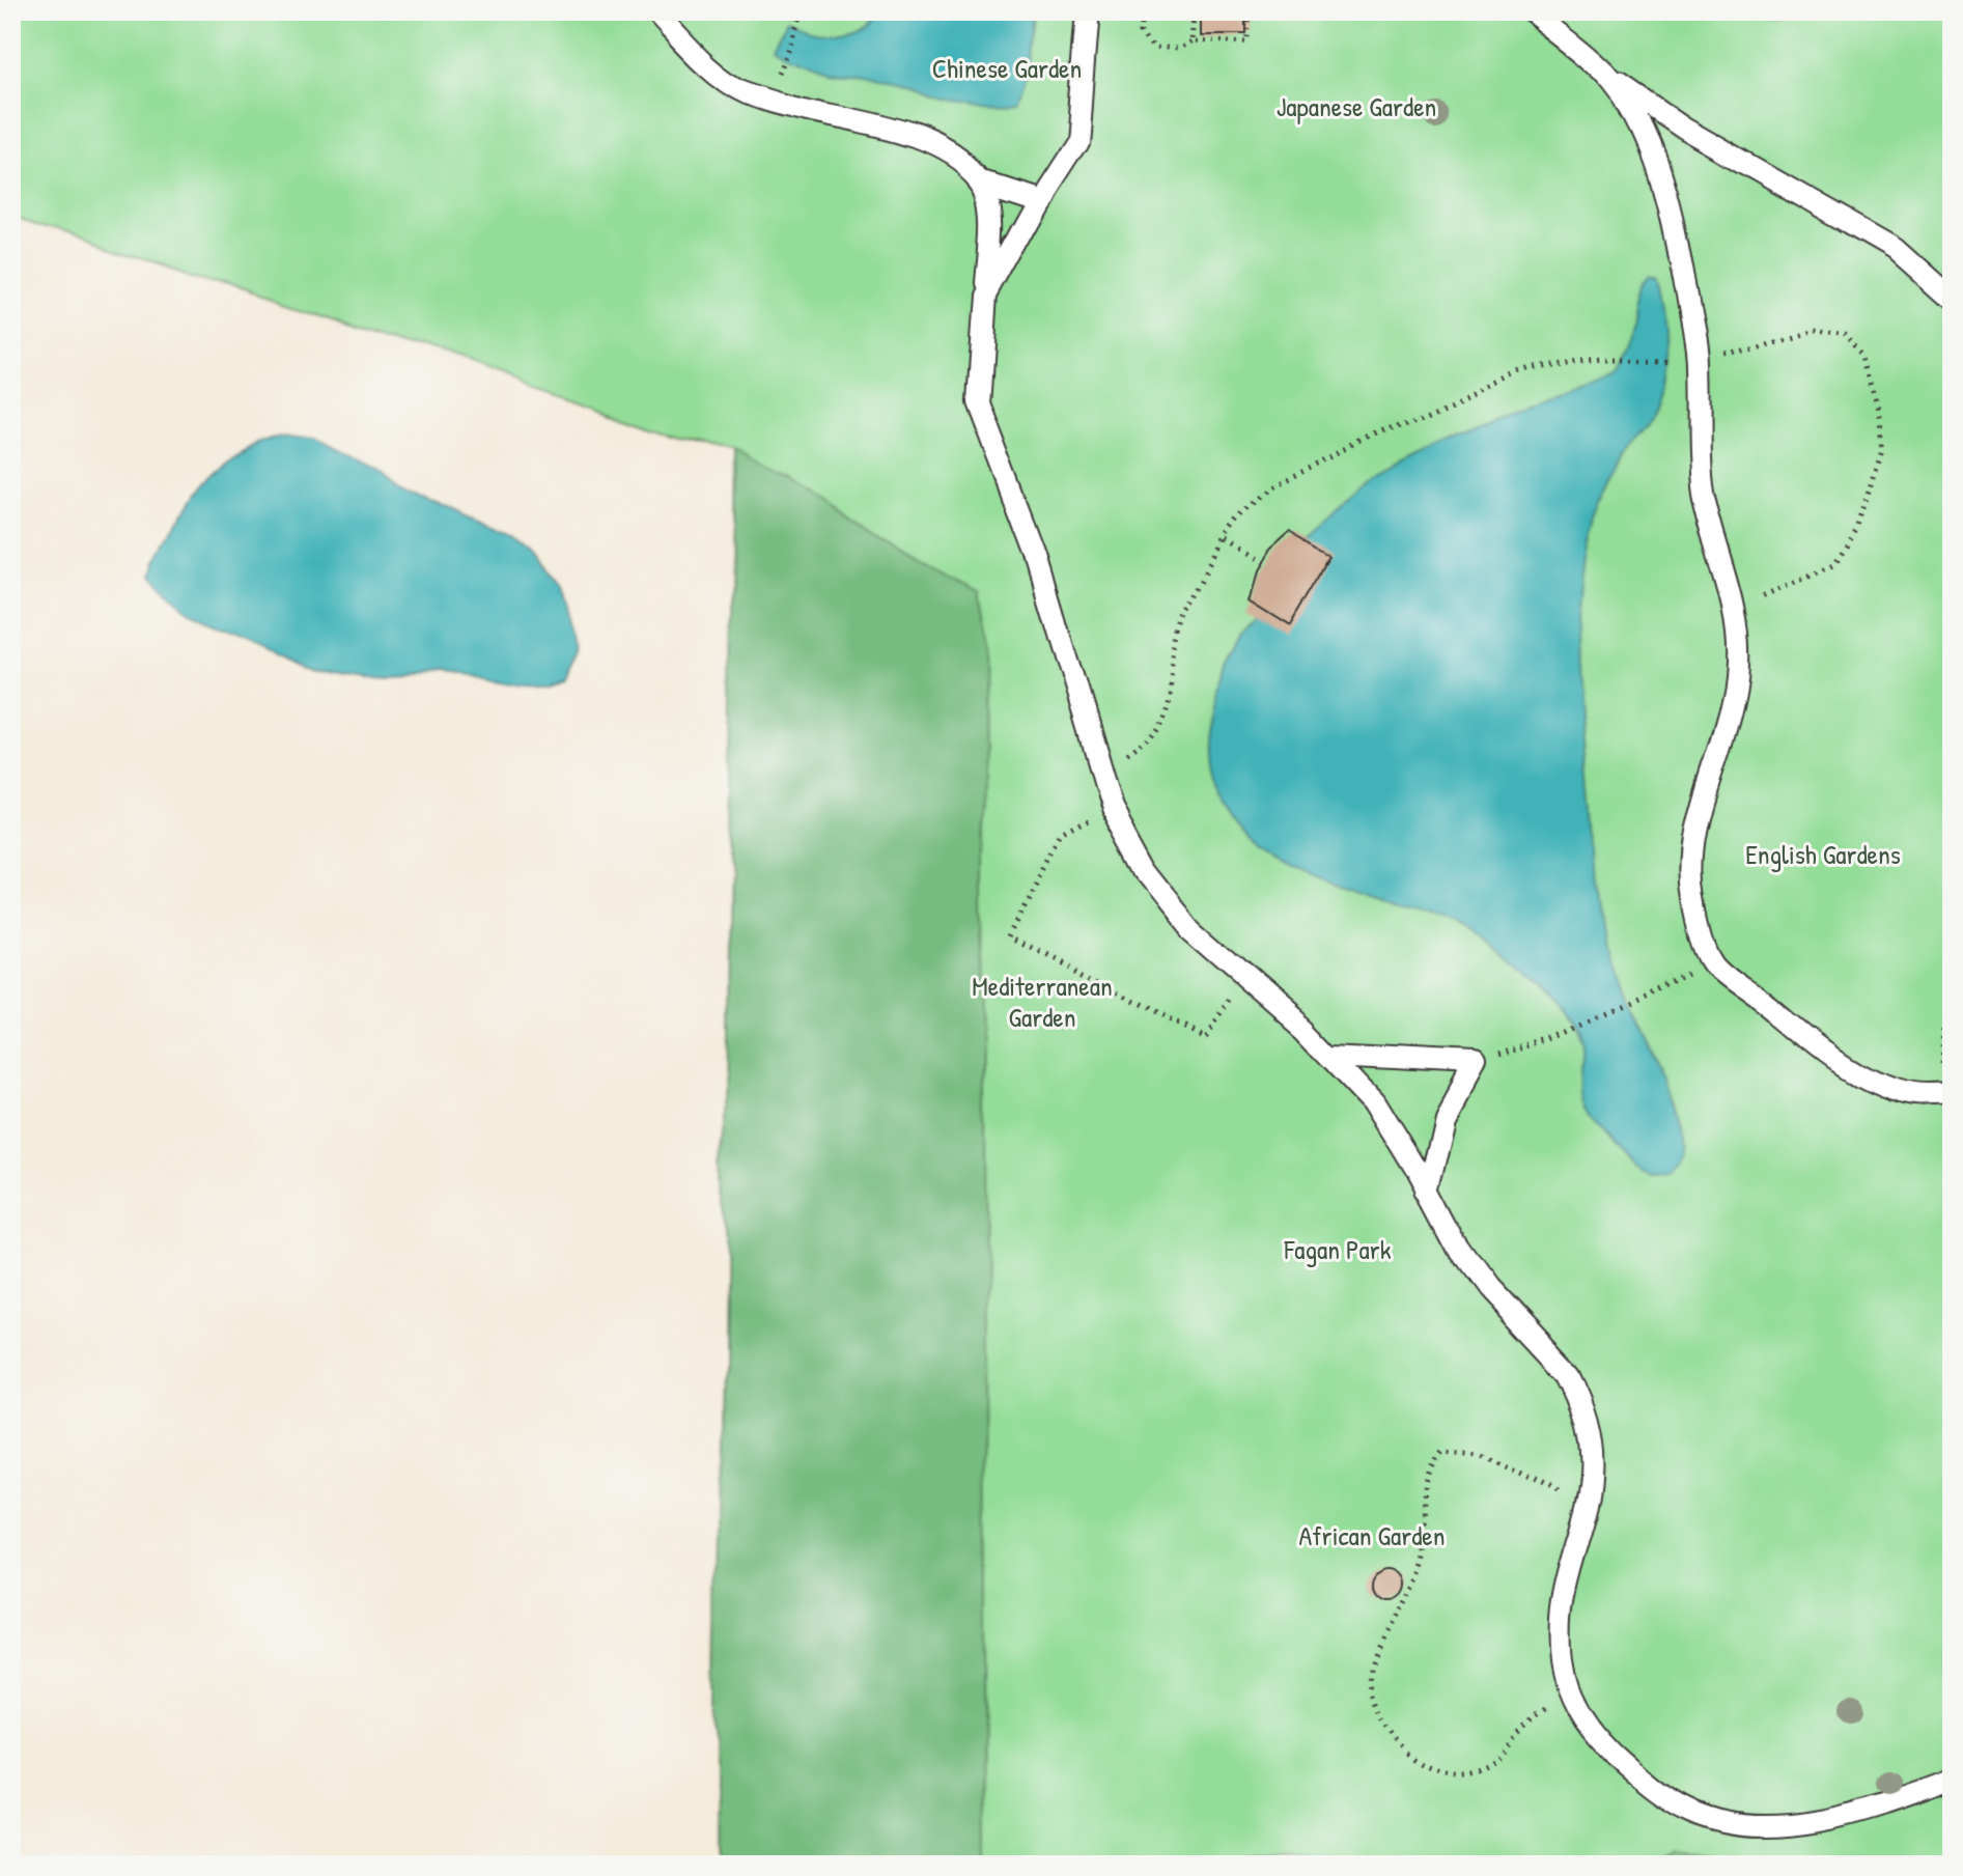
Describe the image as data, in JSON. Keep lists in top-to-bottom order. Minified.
{"parks":["Chinese Garden","Japanese Garden","English Gardens","Mediterranean Garden","Fagan Park","African Garden"]}
